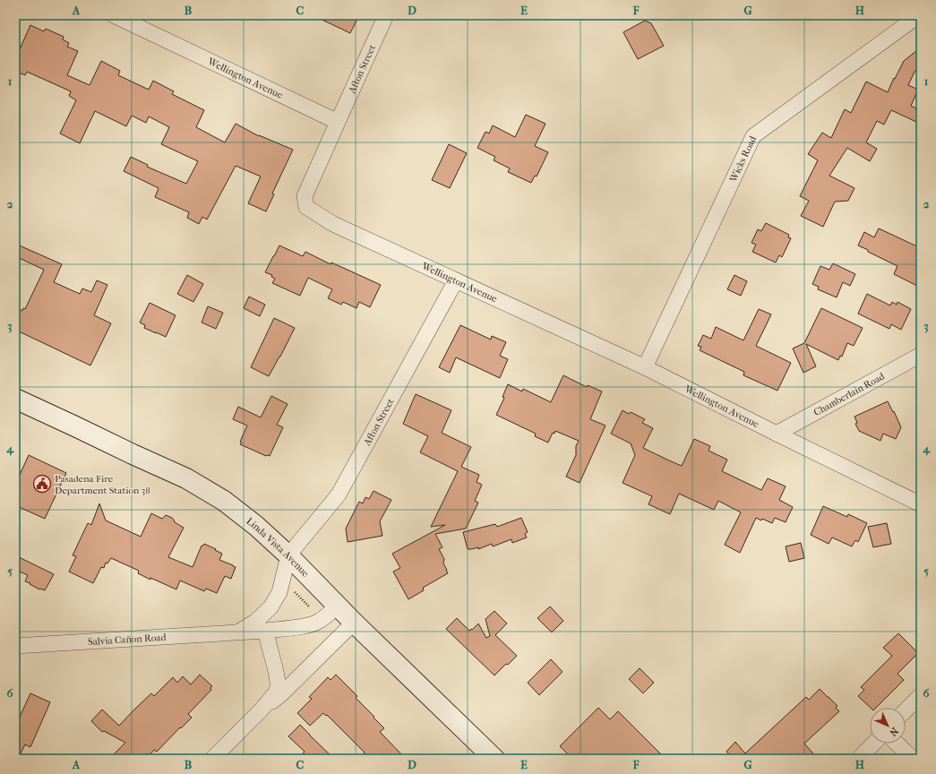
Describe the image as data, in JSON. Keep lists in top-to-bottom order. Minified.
{"streets":{"main road":["Linda Vista Avenue"],"street":["Afton Street","Wellington Avenue","Wicks Road","Chamberlain Road","Salvia Cañon Road"]},"crossings":[["Afton Street","Wellington Avenue"],["Afton Street","Linda Vista Avenue"],["Afton Street","Salvia Cañon Road"],["Wellington Avenue","Wicks Road"],["Wellington Avenue","Chamberlain Road"],["Linda Vista Avenue","Salvia Cañon Road"]],"places":{"public building":["Pasadena Fire Department Station 38"]},"north":"bottom right","grid":{"columns":["A","B","C","D","E","F","G","H"],"rows":["1","2","3","4","5","6"]}}
